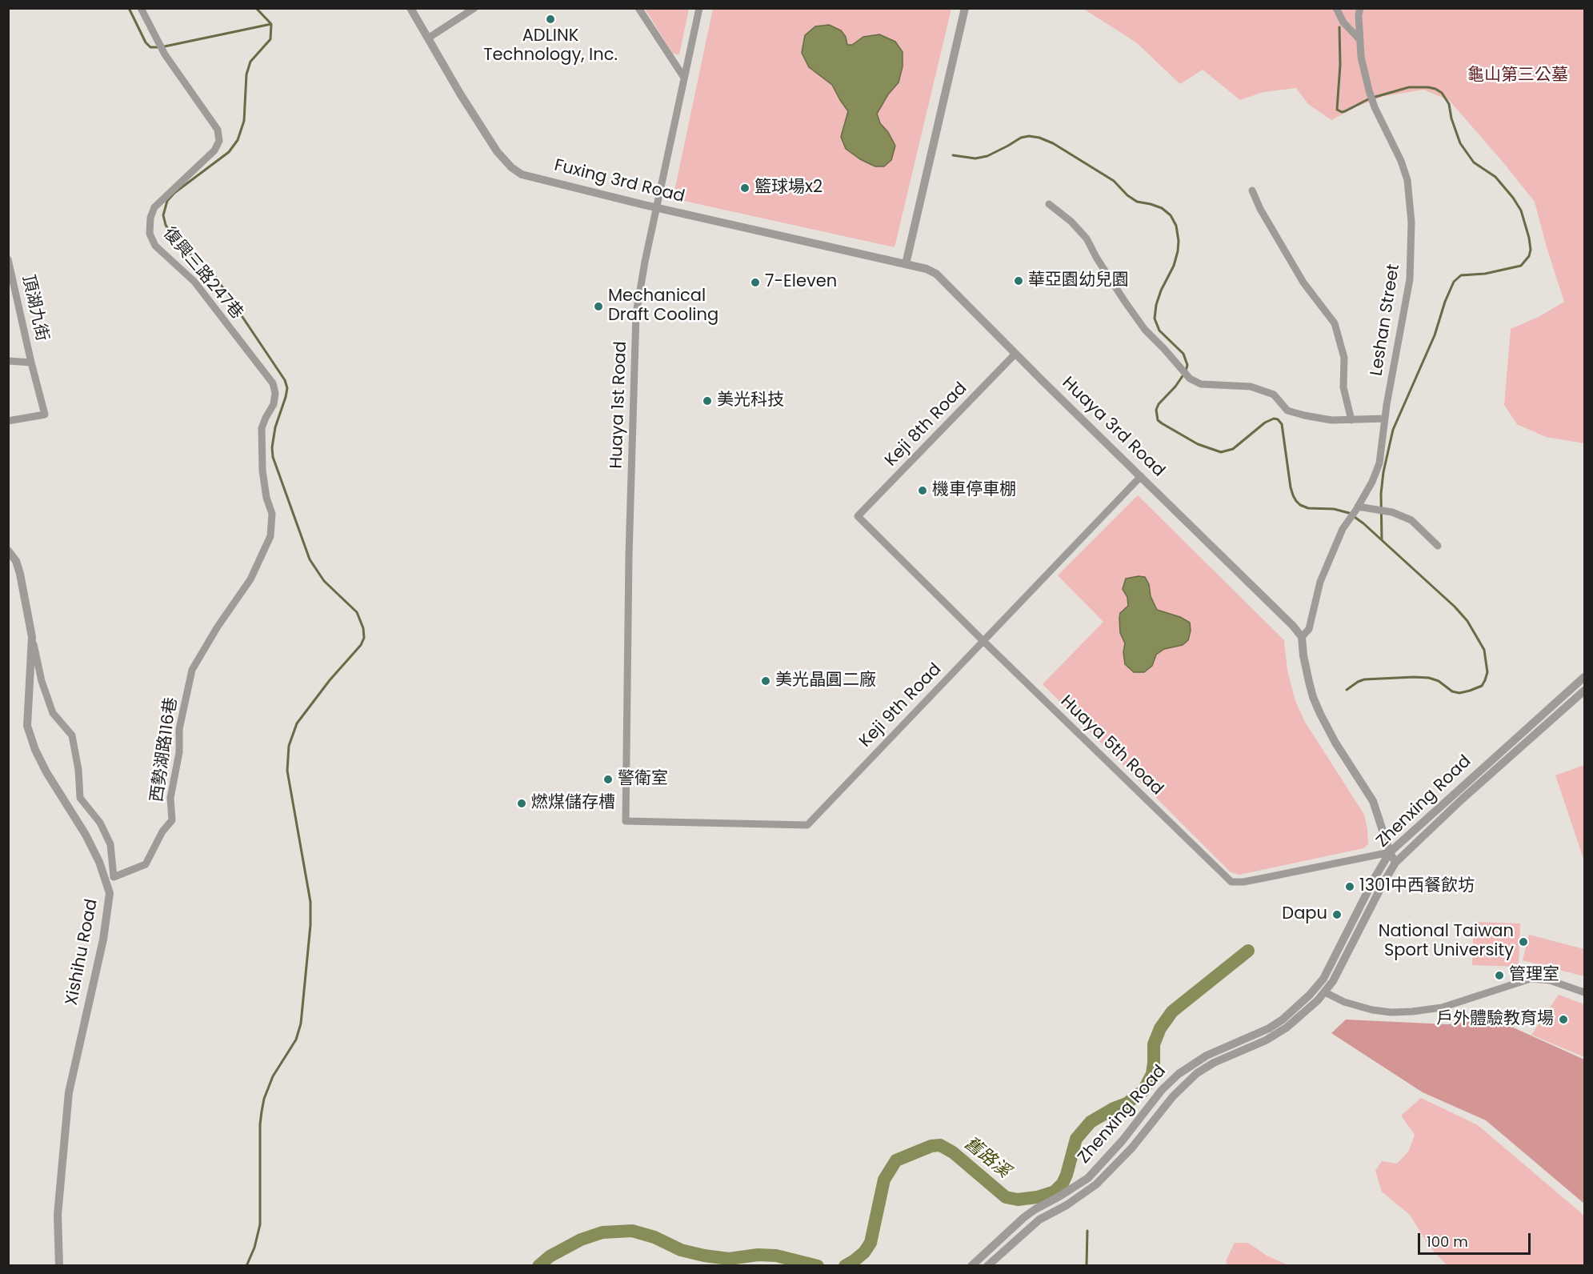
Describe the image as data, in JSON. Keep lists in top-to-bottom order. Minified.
{"streets":{"street":["Fuxing 3rd Road","復興三路247巷","頂湖九街","Leshan Street","Huaya 1st Road","Keji 8th Road","Huaya 3rd Road","Keji 9th Road","Huaya 5th Road","西勢湖路116巷","Zhenxing Road","Xishihu Road"]},"crossings":[["Fuxing 3rd Road","Huaya 1st Road"],["Fuxing 3rd Road","Huaya 3rd Road"],["復興三路247巷","西勢湖路116巷"],["Leshan Street","Huaya 3rd Road"],["Huaya 1st Road","Keji 9th Road"],["Keji 8th Road","Huaya 3rd Road"],["Keji 8th Road","Huaya 5th Road"],["Huaya 3rd Road","Keji 9th Road"],["Keji 9th Road","Huaya 5th Road"],["Huaya 5th Road","Zhenxing Road"],["西勢湖路116巷","Xishihu Road"]],"water":["舊路溪"],"parks":["龜山第三公墓"],"places":["ADLINK Technology, Inc.","籃球場x2","華亞園幼兒園","7-Eleven","Mechanical Draft Cooling","美光科技","機車停車棚","美光晶圓二廠","警衛室","燃煤儲存槽","1301中西餐飲坊","Dapu","National Taiwan Sport University","管理室","戶外體驗教育場"],"scale_bar":"100 m"}
